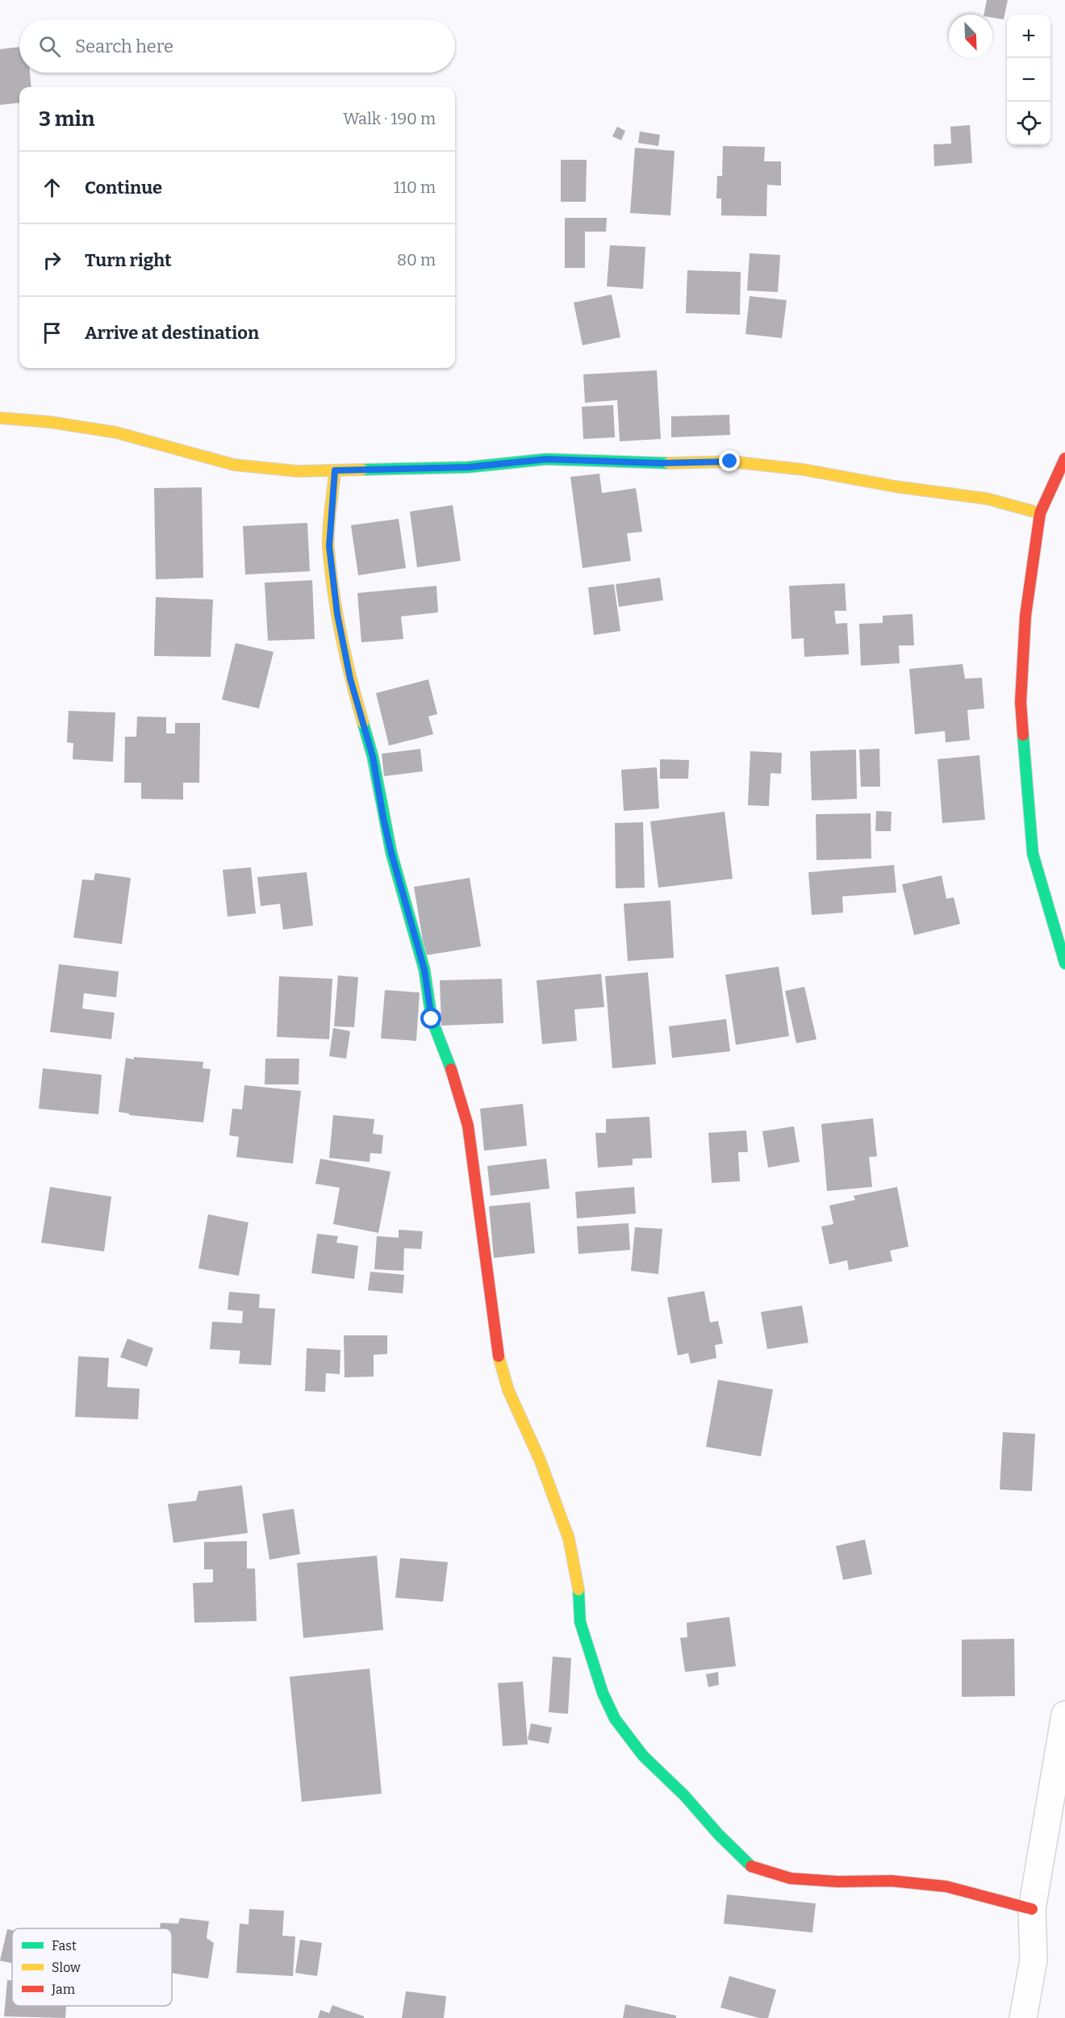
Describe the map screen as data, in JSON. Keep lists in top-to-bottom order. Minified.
{"legend":["Fast","Slow","Jam"],"north":"bottom right","page":{"map_buttons":["+","−"],"search":"Search here","heading":["3 min","Walk · 190 m"],"list":[["Continue","110 m"],["Turn right","80 m"],"Arrive at destination"]}}
